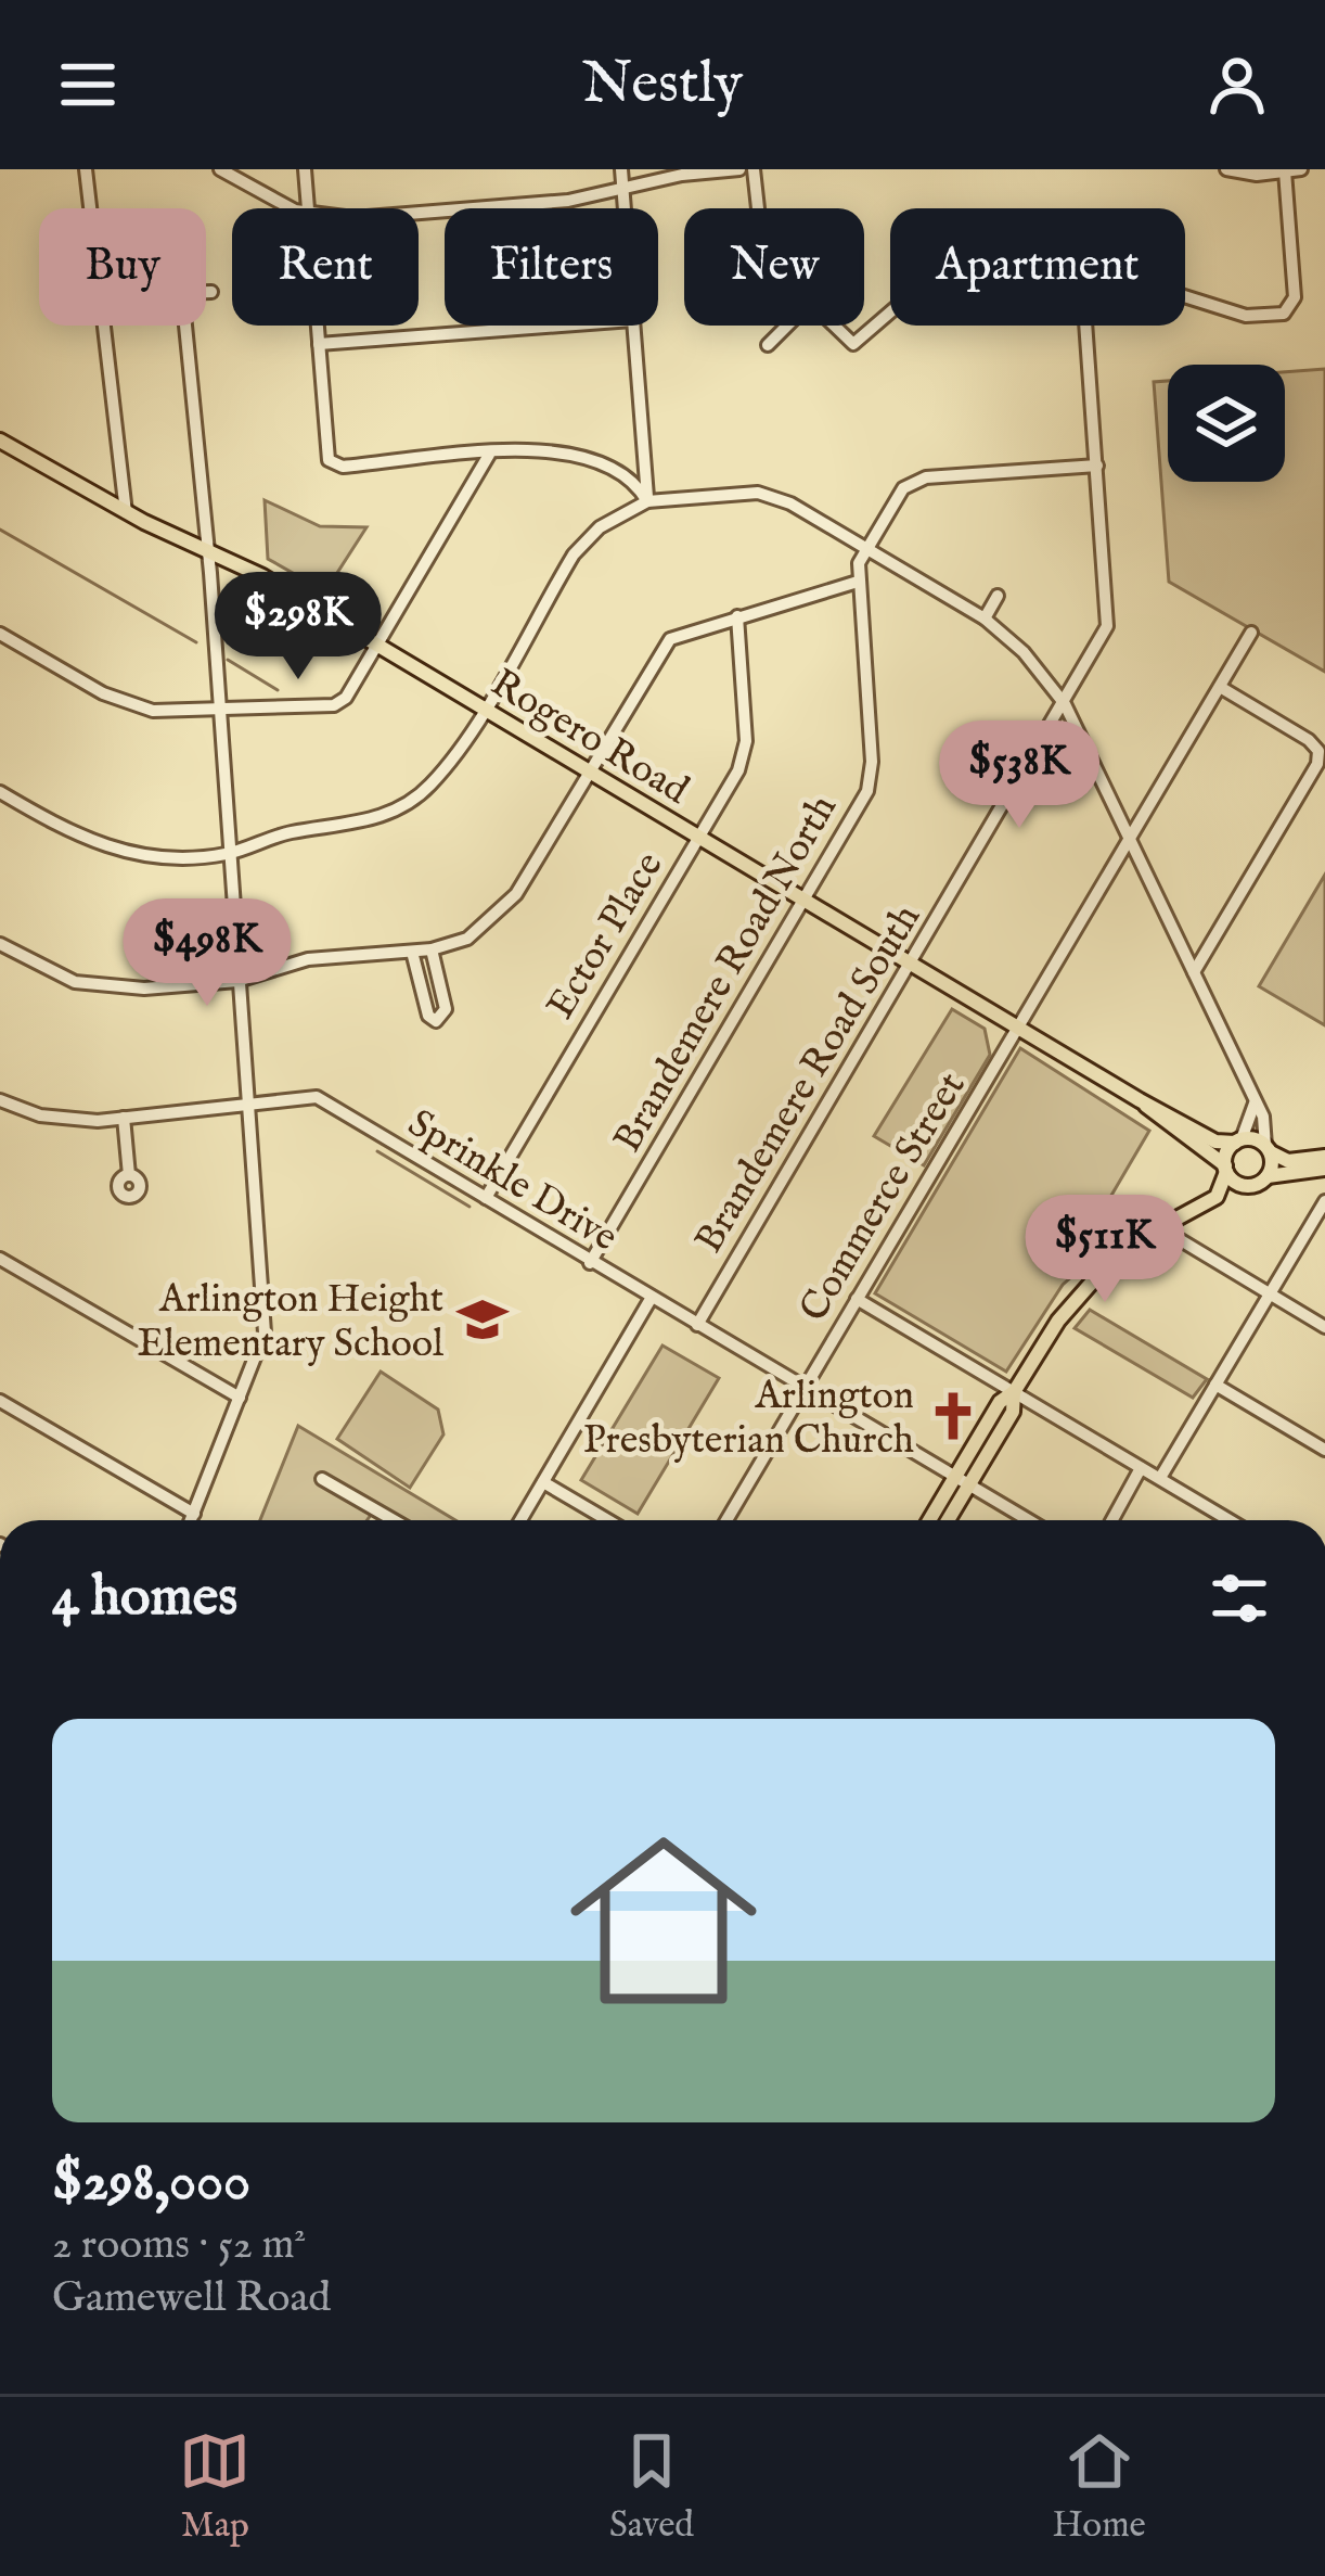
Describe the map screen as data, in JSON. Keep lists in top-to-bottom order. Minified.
{"streets":{"main road":["Rogero Road"],"street":["Ector Place","Brandemere Road North","Brandemere Road South","Sprinkle Drive","Commerce Street"]},"crossings":[["Rogero Road","Ector Place"],["Rogero Road","Brandemere Road North"],["Rogero Road","Brandemere Road South"],["Rogero Road","Commerce Street"],["Ector Place","Sprinkle Drive"],["Brandemere Road North","Brandemere Road South"],["Brandemere Road North","Sprinkle Drive"],["Brandemere Road South","Sprinkle Drive"],["Sprinkle Drive","Commerce Street"]],"places":{"school or university":["Arlington Height Elementary School"],"church":["Arlington Presbyterian Church"]},"page":{"header":"Nestly","chip":["Buy","Rent","Filters","New","Apartment"],"price":["$298K","$538K","$498K","$511K"],"heading":"4 homes","list":[{"name":"$298,000","note":"2 rooms · 52 m² · Gamewell Road"}],"tabs":["Map","Saved","Home"]}}
